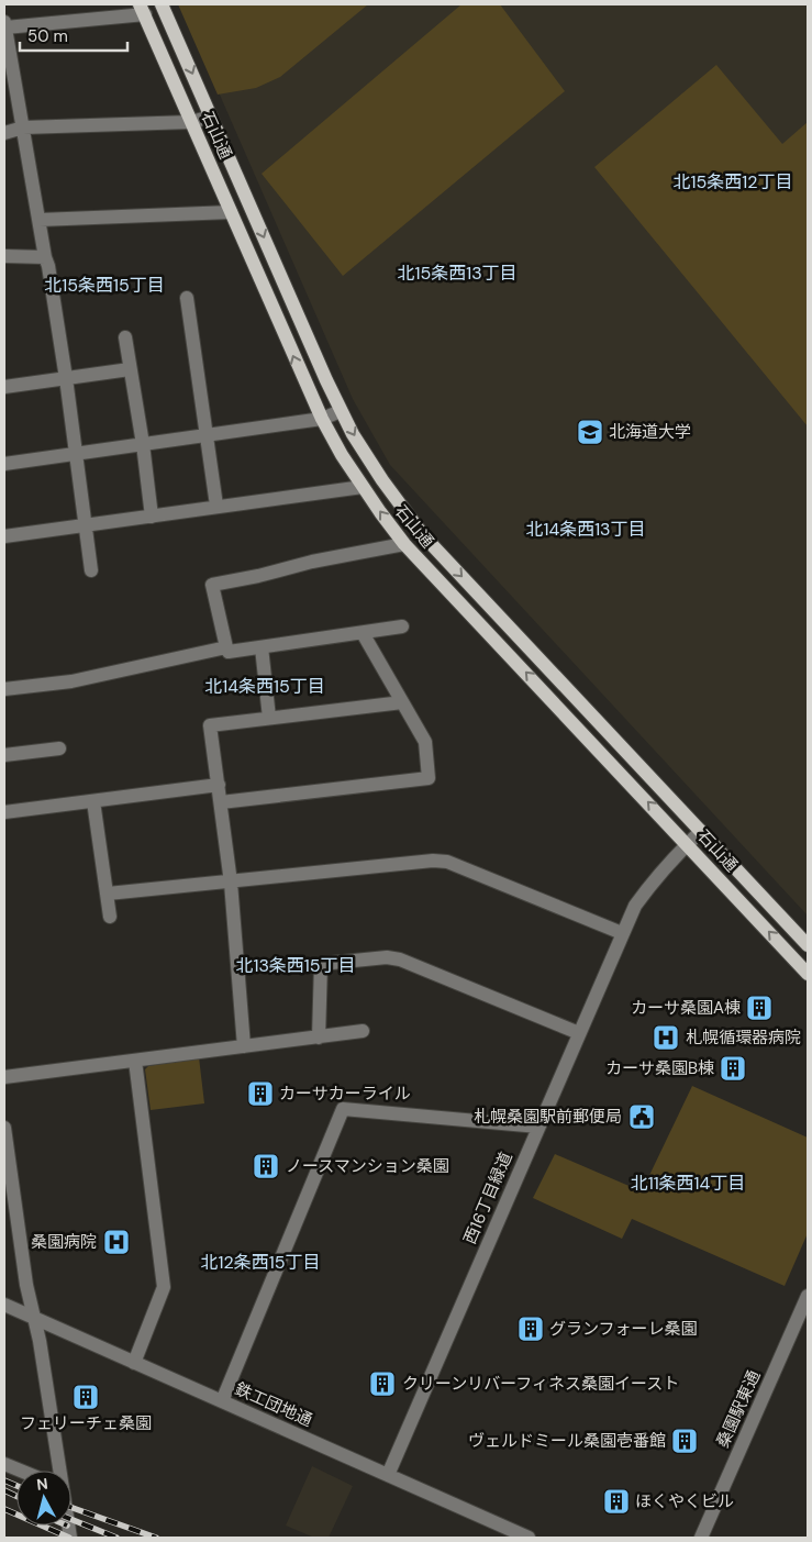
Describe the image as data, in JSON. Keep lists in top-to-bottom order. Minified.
{"streets":{"main road":["石山通"],"street":["西16丁目緑道","鉄工団地通","桑園駅東通"]},"crossings":[["石山通","西16丁目緑道"],["西16丁目緑道","鉄工団地通"]],"districts":["北15条西12丁目","北15条西13丁目","北15条西15丁目","北14条西13丁目","北14条西15丁目","北13条西15丁目","北11条西14丁目","北12条西15丁目"],"places":{"school or university":["北海道大学"],"building":["カーサ桑園A棟","カーサ桑園B棟","カーサカーライル","ノースマンション桑園","グランフォーレ桑園","クリーンリバーフィネス桑園イースト","フェリーチェ桑園","ヴェルドミール桑園壱番館","ほくやくビル"],"hospital":["札幌循環器病院","桑園病院"],"public building":["札幌桑園駅前郵便局"]},"scale_bar":"50 m","north":"top"}
